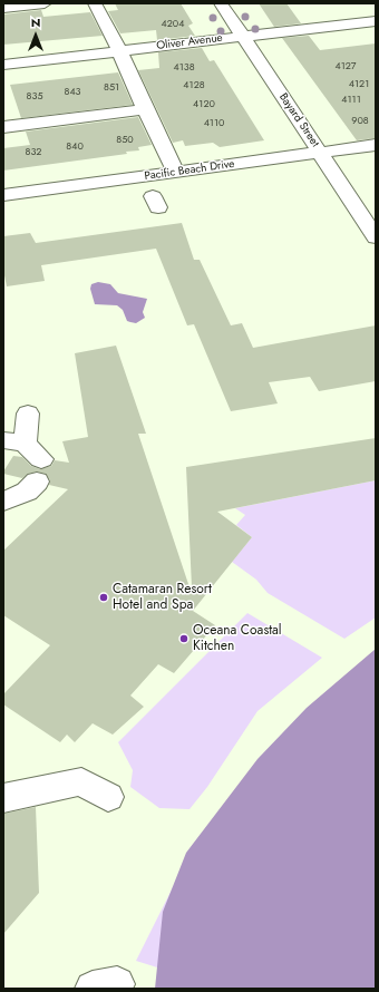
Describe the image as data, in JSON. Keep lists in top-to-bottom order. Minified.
{"streets":{"street":["Oliver Avenue","Bayard Street","Pacific Beach Drive"]},"crossings":[["Oliver Avenue","Bayard Street"],["Bayard Street","Pacific Beach Drive"]],"places":["Catamaran Resort Hotel and Spa","Oceana Coastal Kitchen"],"house_numbers":["4204","4127","4138","4121","4128","851","843","835","4111","4120","908","4110","850","840","832"],"north":"top"}
